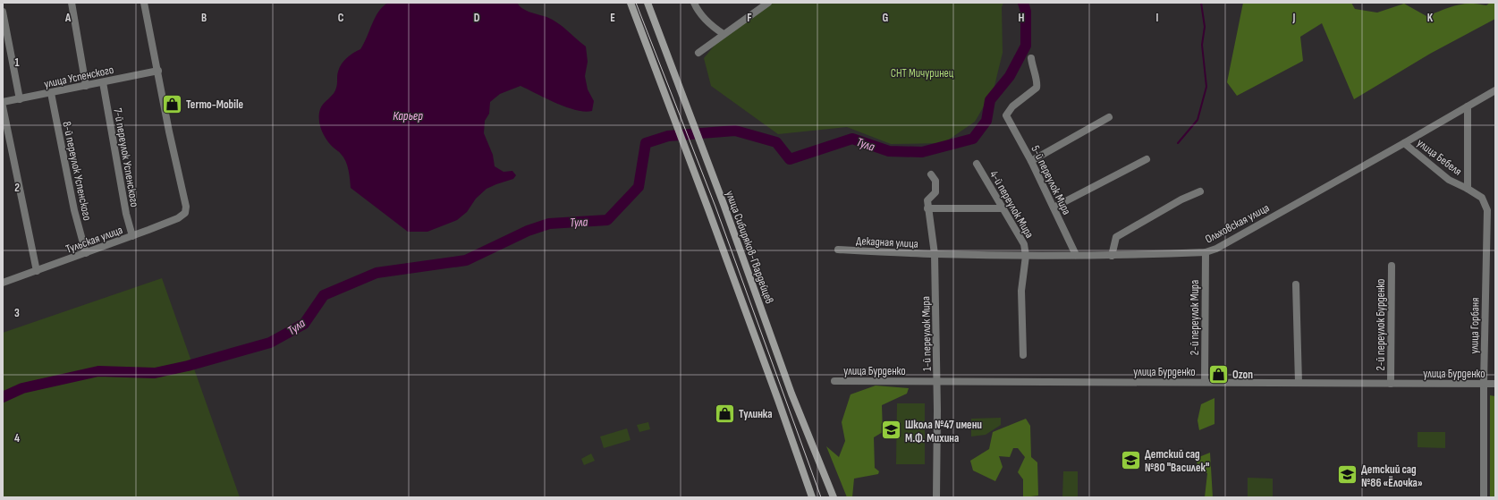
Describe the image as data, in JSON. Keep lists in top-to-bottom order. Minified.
{"streets":{"main road":["улица Сибиряков-Гвардейцев"],"street":["улица Успенского","улица Бебеля","7-й переулок Успенского","8-й переулок Успенского","5-й переулок Мира","4-й переулок Мира","Ольховская улица","Тульская улица","Декадная улица","2-й переулок Мира","2-й переулок Бурденко","улица Горбаня","1-й переулок Мира","улица Бурденко"]},"crossings":[["улица Успенского","7-й переулок Успенского"],["улица Успенского","8-й переулок Успенского"],["улица Успенского","Тульская улица"],["улица Бебеля","Ольховская улица"],["улица Бебеля","улица Горбаня"],["7-й переулок Успенского","Тульская улица"],["8-й переулок Успенского","Тульская улица"],["5-й переулок Мира","Ольховская улица"],["4-й переулок Мира","Ольховская улица"],["Ольховская улица","Декадная улица"],["Ольховская улица","2-й переулок Мира"],["Ольховская улица","1-й переулок Мира"],["Декадная улица","1-й переулок Мира"],["2-й переулок Мира","улица Бурденко"],["2-й переулок Бурденко","улица Бурденко"],["улица Горбаня","улица Бурденко"],["1-й переулок Мира","улица Бурденко"]],"water":["Карьер","Тула"],"parks":["СНТ Мичуринец"],"places":{"shop":["Termo-Mobile","Ozon","Тулинка"],"school or university":["Школа №47 имени М.Ф. Михина","Детский сад №80 \"Василек\"","Детский сад №86 «Ёлочка»"]},"grid":{"columns":["A","B","C","D","E","F","G","H","I","J","K"],"rows":["1","2","3","4"]}}
